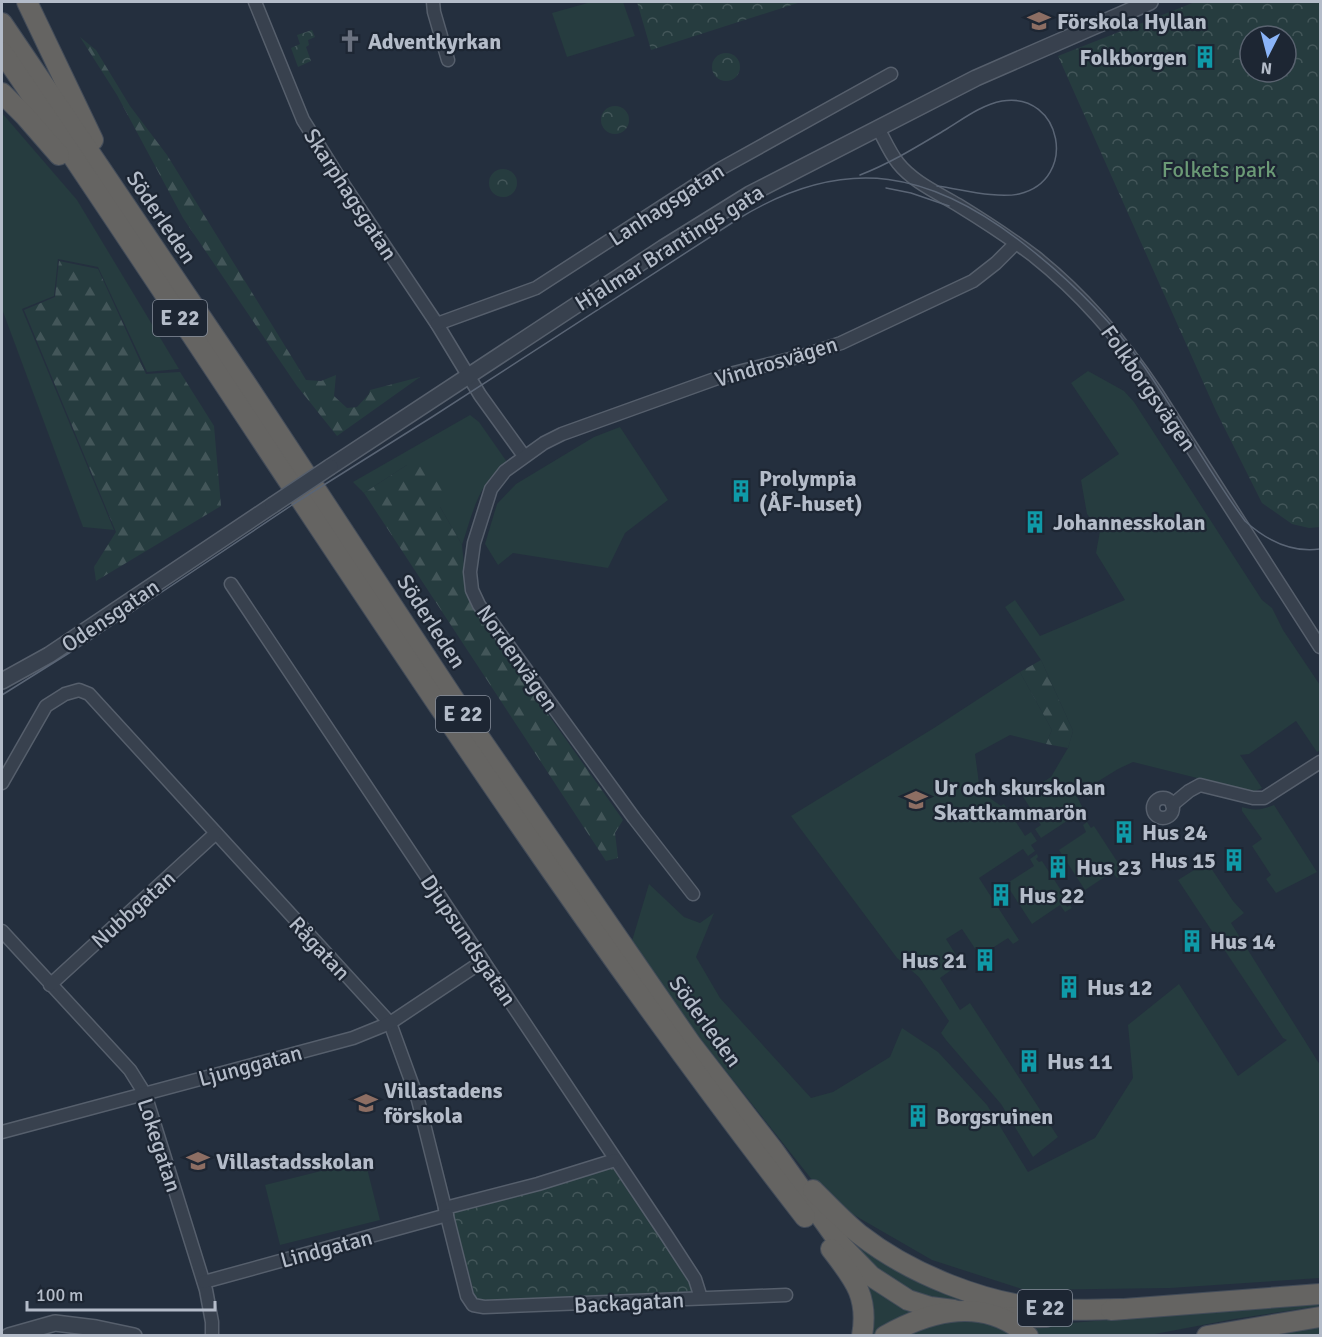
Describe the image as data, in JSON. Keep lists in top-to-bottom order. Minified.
{"streets":{"highway":["Söderleden","E 22"],"street":["Skarphagsgatan","Lanhagsgatan","Hjalmar Brantings gata","Vindrosvägen","Folkborgsvägen","Odensgatan","Nordenvägen","Nubbgatan","Djupsundsgatan","Rågatan","Ljunggatan","Lokegatan","Lindgatan","Backagatan"]},"crossings":[["Skarphagsgatan","Lanhagsgatan"],["Skarphagsgatan","Hjalmar Brantings gata"],["Söderleden","E 22"],["Hjalmar Brantings gata","Folkborgsvägen"],["Hjalmar Brantings gata","Odensgatan"],["Vindrosvägen","Folkborgsvägen"],["Vindrosvägen","Nordenvägen"],["Nubbgatan","Rågatan"],["Nubbgatan","Lokegatan"],["Djupsundsgatan","Ljunggatan"],["Djupsundsgatan","Lindgatan"],["Djupsundsgatan","Backagatan"],["Rågatan","Ljunggatan"],["Rågatan","Lindgatan"],["Rågatan","Backagatan"],["Ljunggatan","Lokegatan"],["Lokegatan","Lindgatan"]],"parks":["Folkets park"],"places":{"school or university":["Förskola Hyllan","Ur och skurskolan Skattkammarön","Villastadens förskola","Villastadsskolan"],"church":["Adventkyrkan"],"building":["Folkborgen","Prolympia (ÅF-huset)","Johannesskolan","Hus 24","Hus 15","Hus 23","Hus 22","Hus 14","Hus 21","Hus 12","Hus 11","Borgsruinen"]},"scale_bar":"100 m","north":"bottom"}
